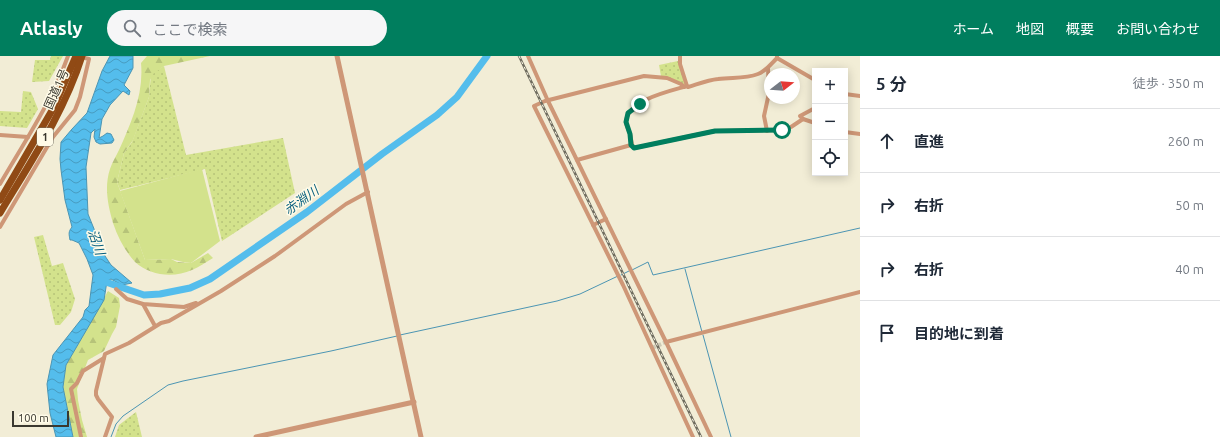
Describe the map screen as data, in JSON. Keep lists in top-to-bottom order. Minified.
{"streets":{"highway":["国道1号","1"]},"water":["赤淵川","沼川"],"scale_bar":"100 m","north":"right","page":{"header":"Atlasly","search":"ここで検索","nav":["ホーム","地図","概要","お問い合わせ"],"heading":["5 分","徒歩 · 350 m"],"map_buttons":["+","−"],"list":[["直進","260 m"],["右折","50 m"],["右折","40 m"],"目的地に到着"],"scale":"100 m"}}
